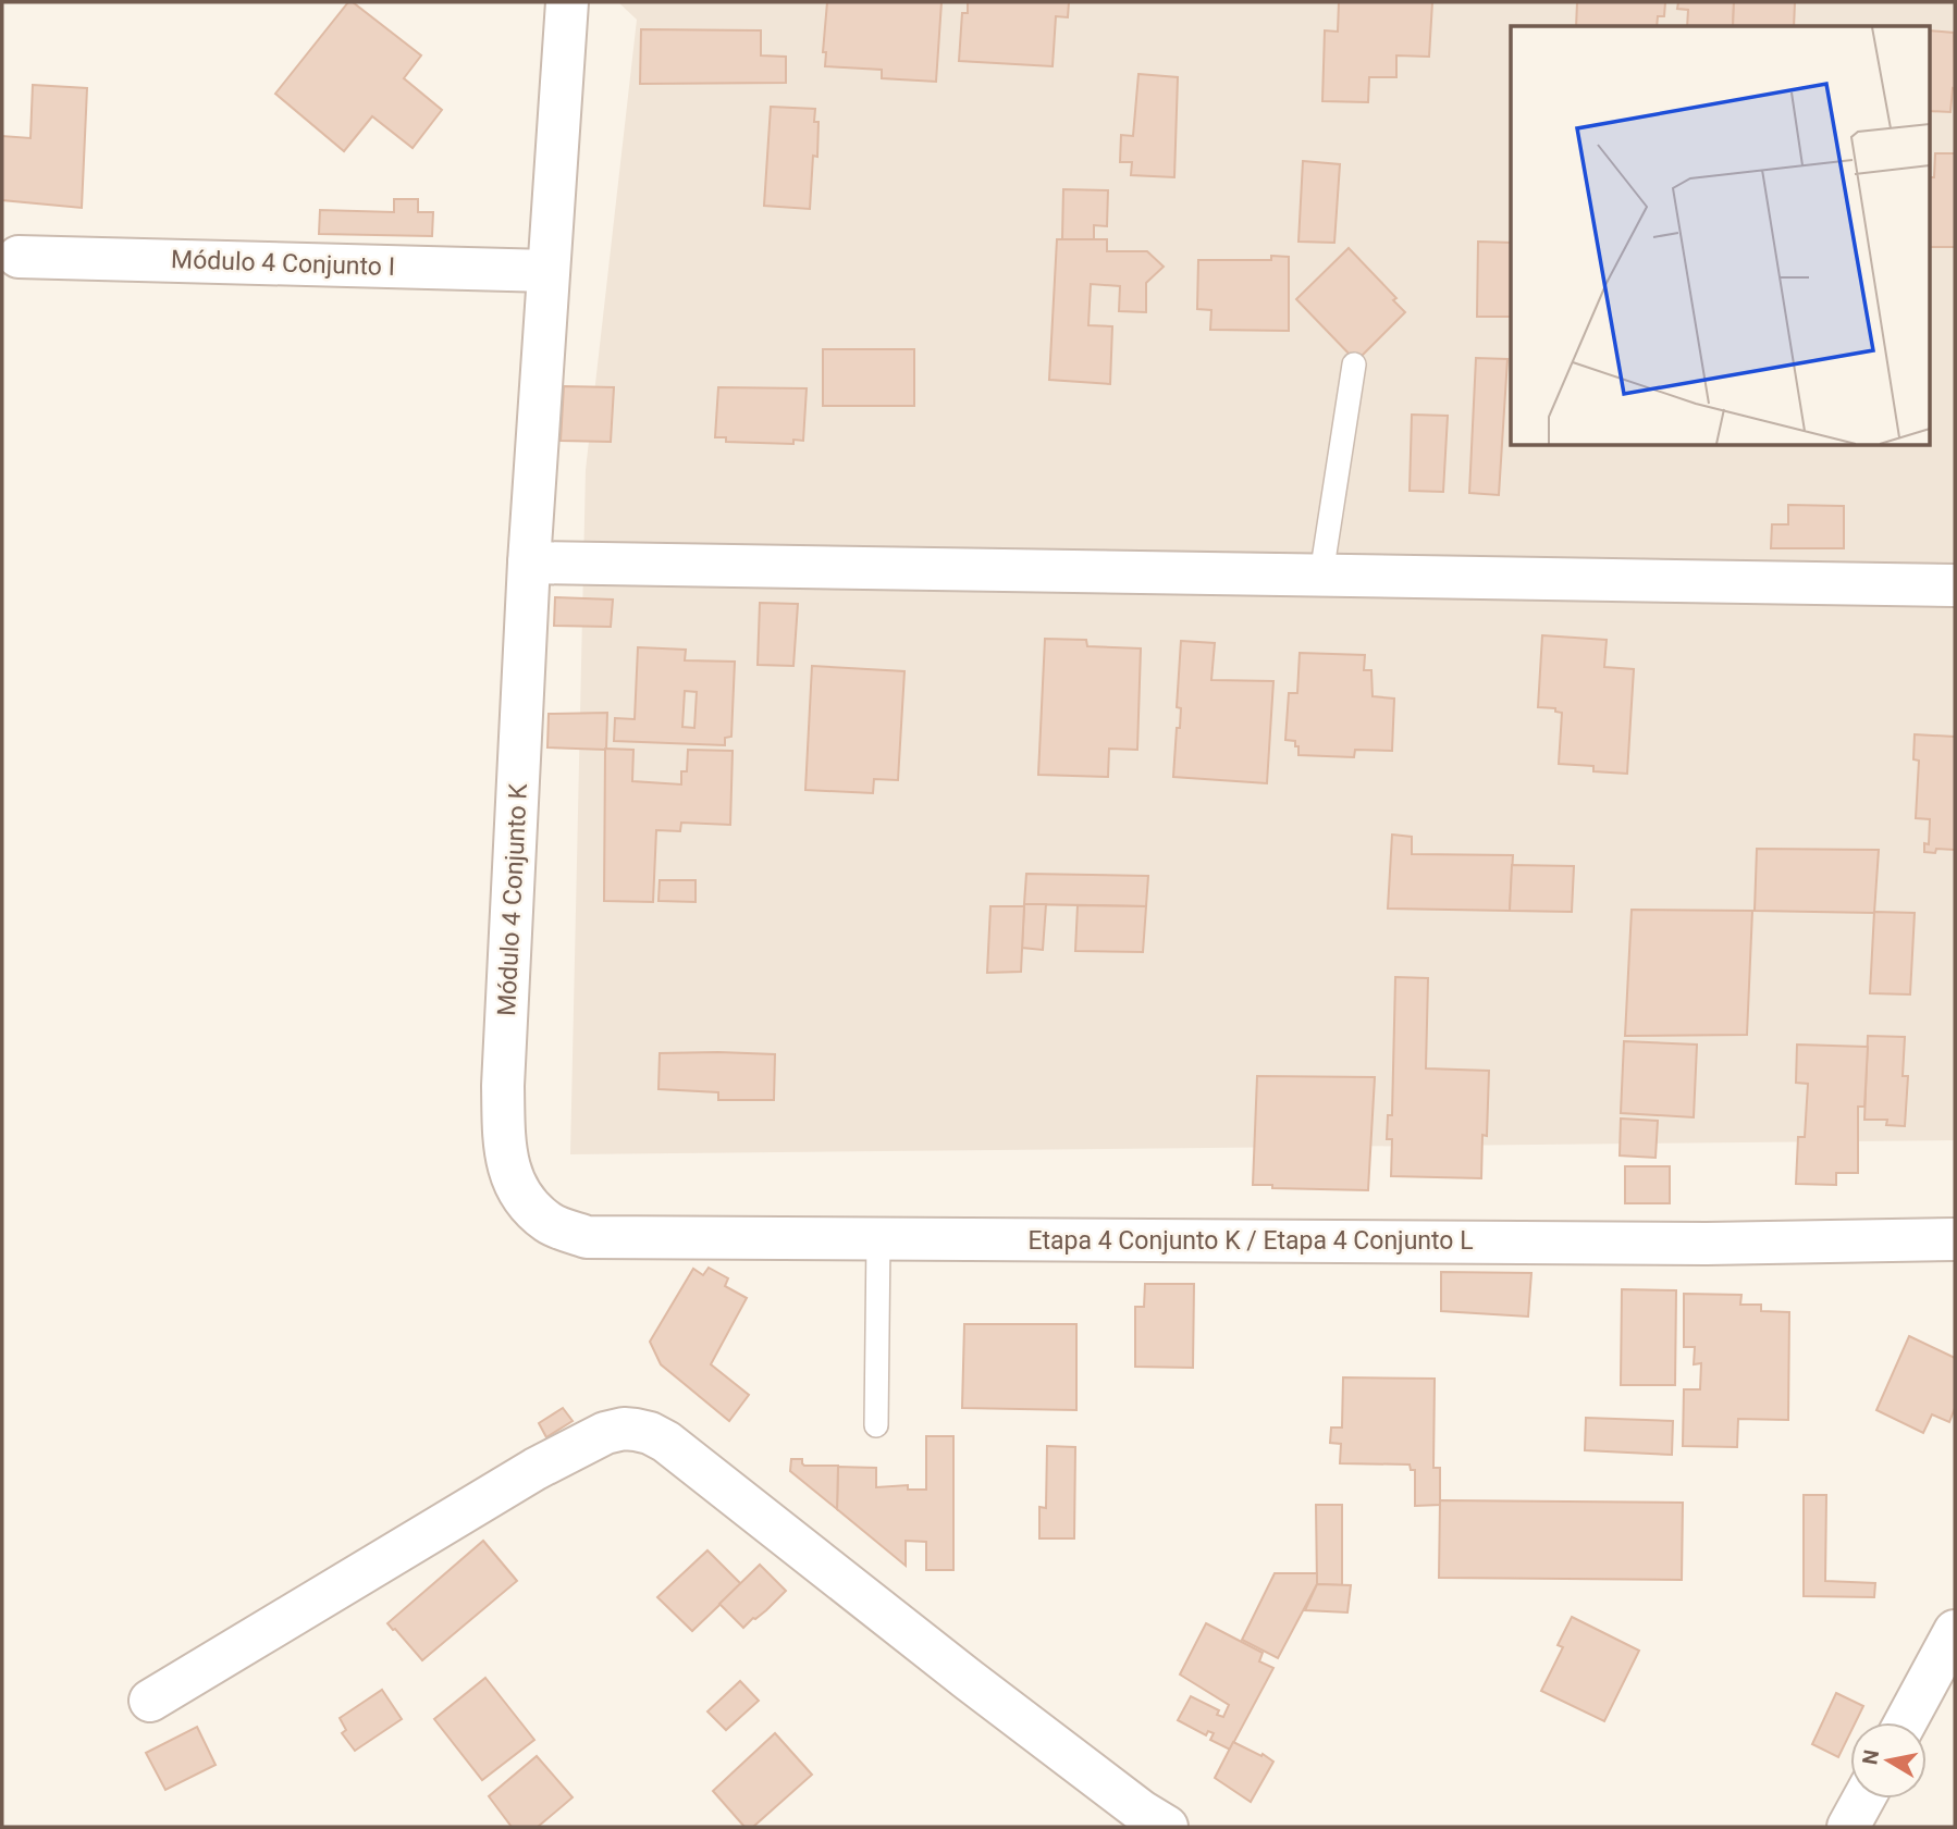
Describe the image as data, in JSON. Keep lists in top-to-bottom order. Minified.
{"streets":{"street":["Módulo 4 Conjunto I","Módulo 4 Conjunto K","Etapa 4 Conjunto K / Etapa 4 Conjunto L"]},"crossings":[["Módulo 4 Conjunto I","Módulo 4 Conjunto K"],["Módulo 4 Conjunto K","Etapa 4 Conjunto K / Etapa 4 Conjunto L"]],"north":"left"}
